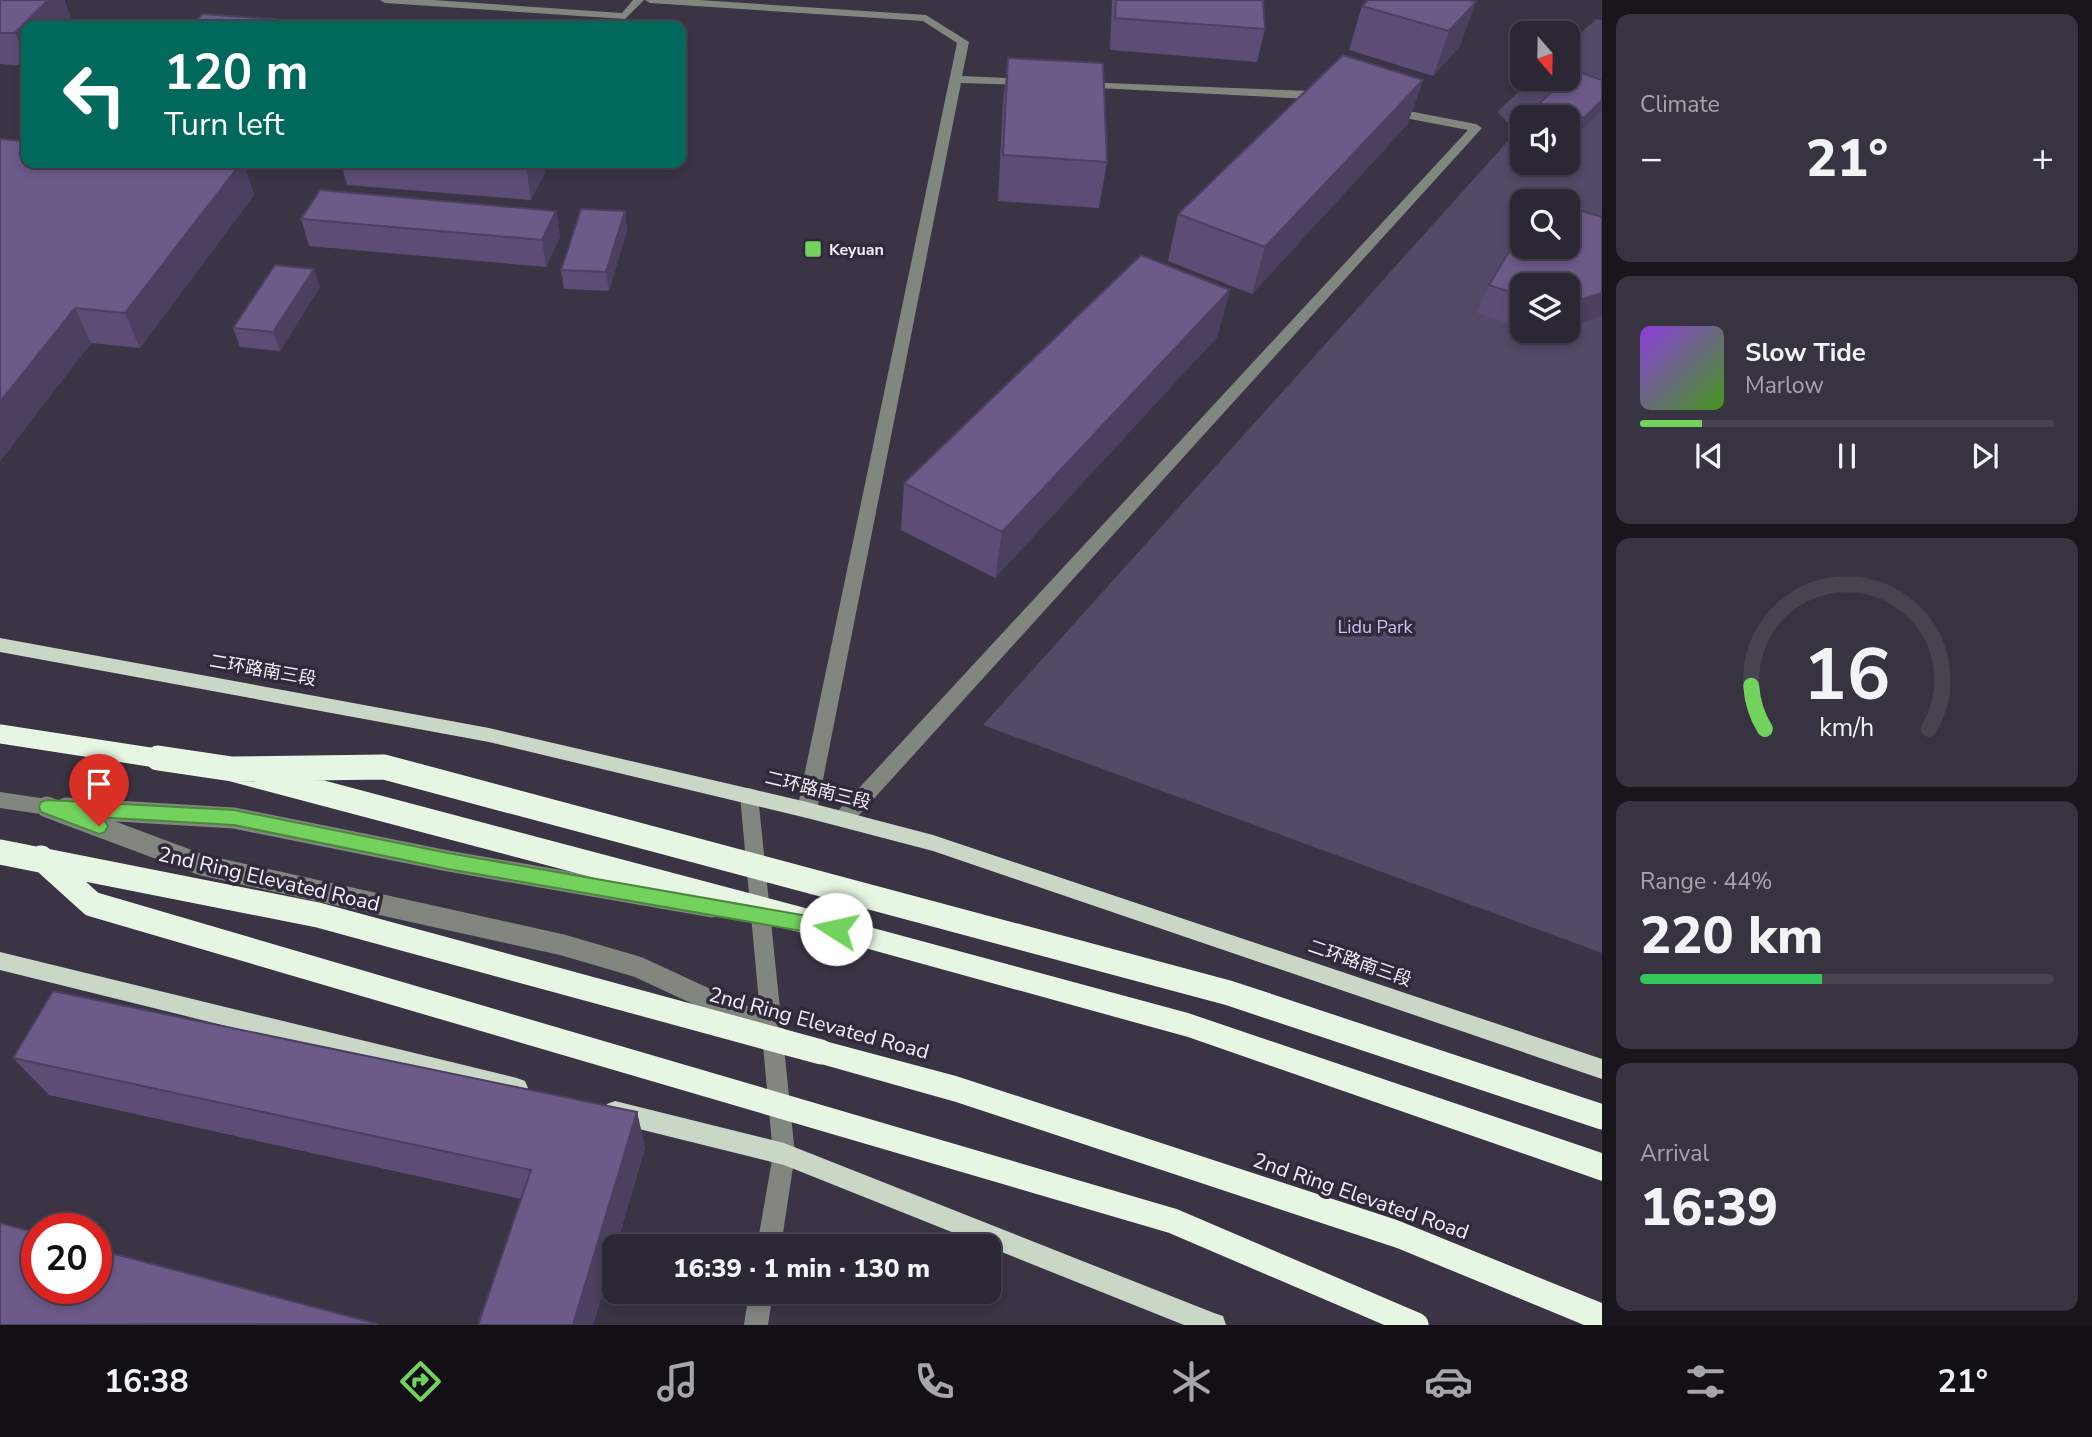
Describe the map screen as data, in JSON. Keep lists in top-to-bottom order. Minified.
{"streets":{"highway":["2nd Ring Elevated Road"],"main road":["二环路南三段"]},"parks":["Lidu Park"],"places":{"transit":["Keyuan"]},"north":"bottom","page":{"tile":["Climate",["Range · 44%","220 km"],["Arrival","16:39"]],"turn":["120 m","Turn left"],"heat":["−","21°","+"],"song":["Slow Tide","Marlow"],"limit":"20","trip":"16:39 · 1 min · 130 m","tabs":["16:38","21°"],"gauge":["16","km/h"]}}
